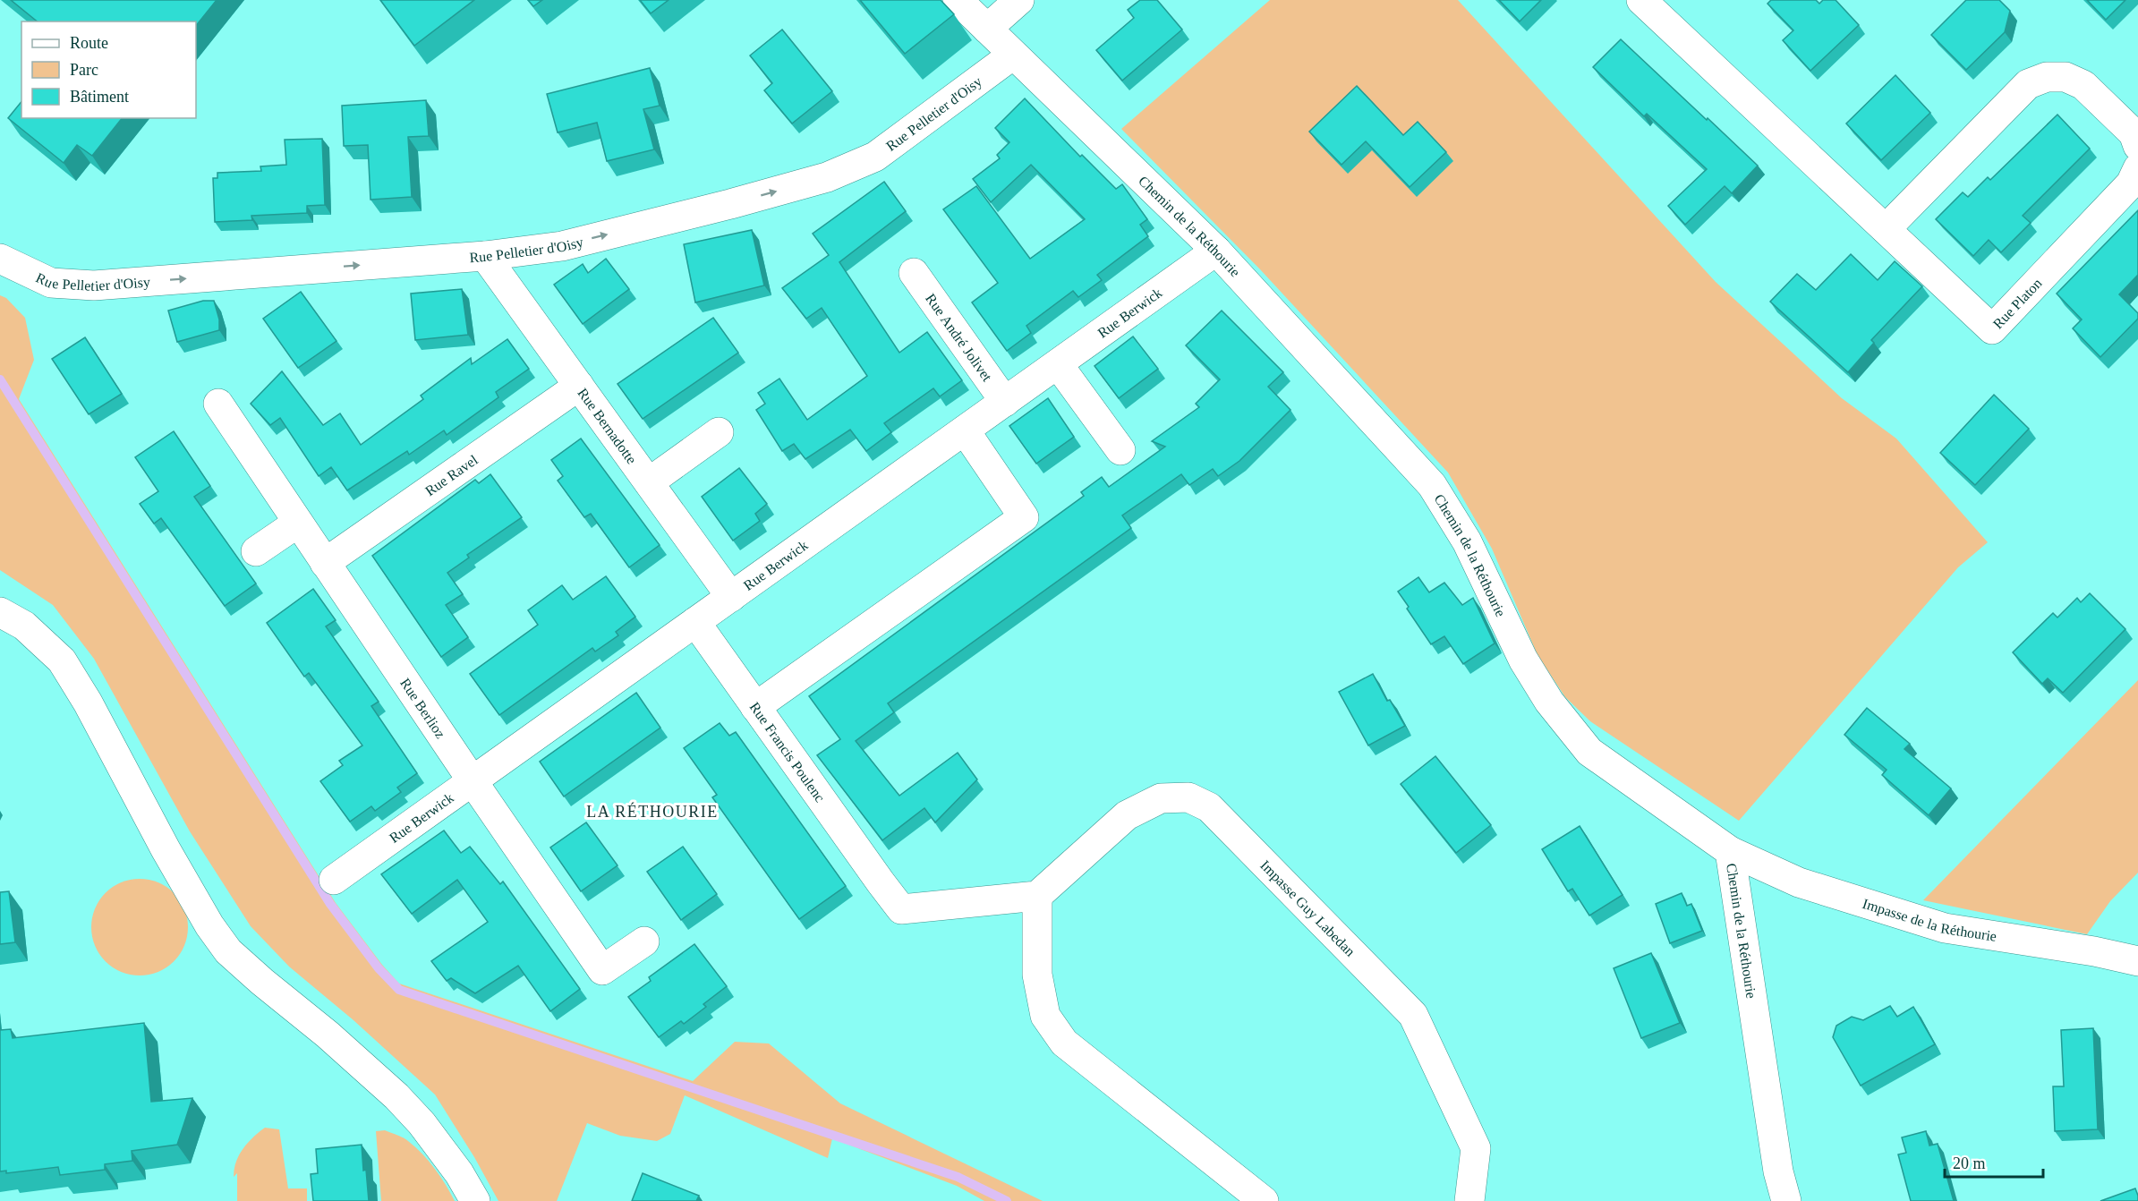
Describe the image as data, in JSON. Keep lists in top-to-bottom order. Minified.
{"streets":{"street":["Rue Pelletier d'Oisy","Chemin de la Réthourie","Rue Platon","Rue Berwick","Rue André Jolivet","Rue Bernadotte","Rue Ravel","Rue Berlioz","Rue Francis Poulenc","Impasse Guy Labedan","Impasse de la Réthourie"]},"crossings":[["Rue Pelletier d'Oisy","Chemin de la Réthourie"],["Rue Pelletier d'Oisy","Rue Bernadotte"],["Chemin de la Réthourie","Rue Berwick"],["Chemin de la Réthourie","Impasse de la Réthourie"],["Rue Berwick","Rue André Jolivet"],["Rue Berwick","Rue Bernadotte"],["Rue Berwick","Rue Berlioz"],["Rue Berwick","Rue Francis Poulenc"],["Rue Bernadotte","Rue Ravel"],["Rue Ravel","Rue Berlioz"],["Rue Francis Poulenc","Impasse Guy Labedan"]],"one_way":["Rue Pelletier d'Oisy"],"districts":["LA RÉTHOURIE"],"legend":["Route","Parc","Bâtiment"],"scale_bar":"20 m"}
